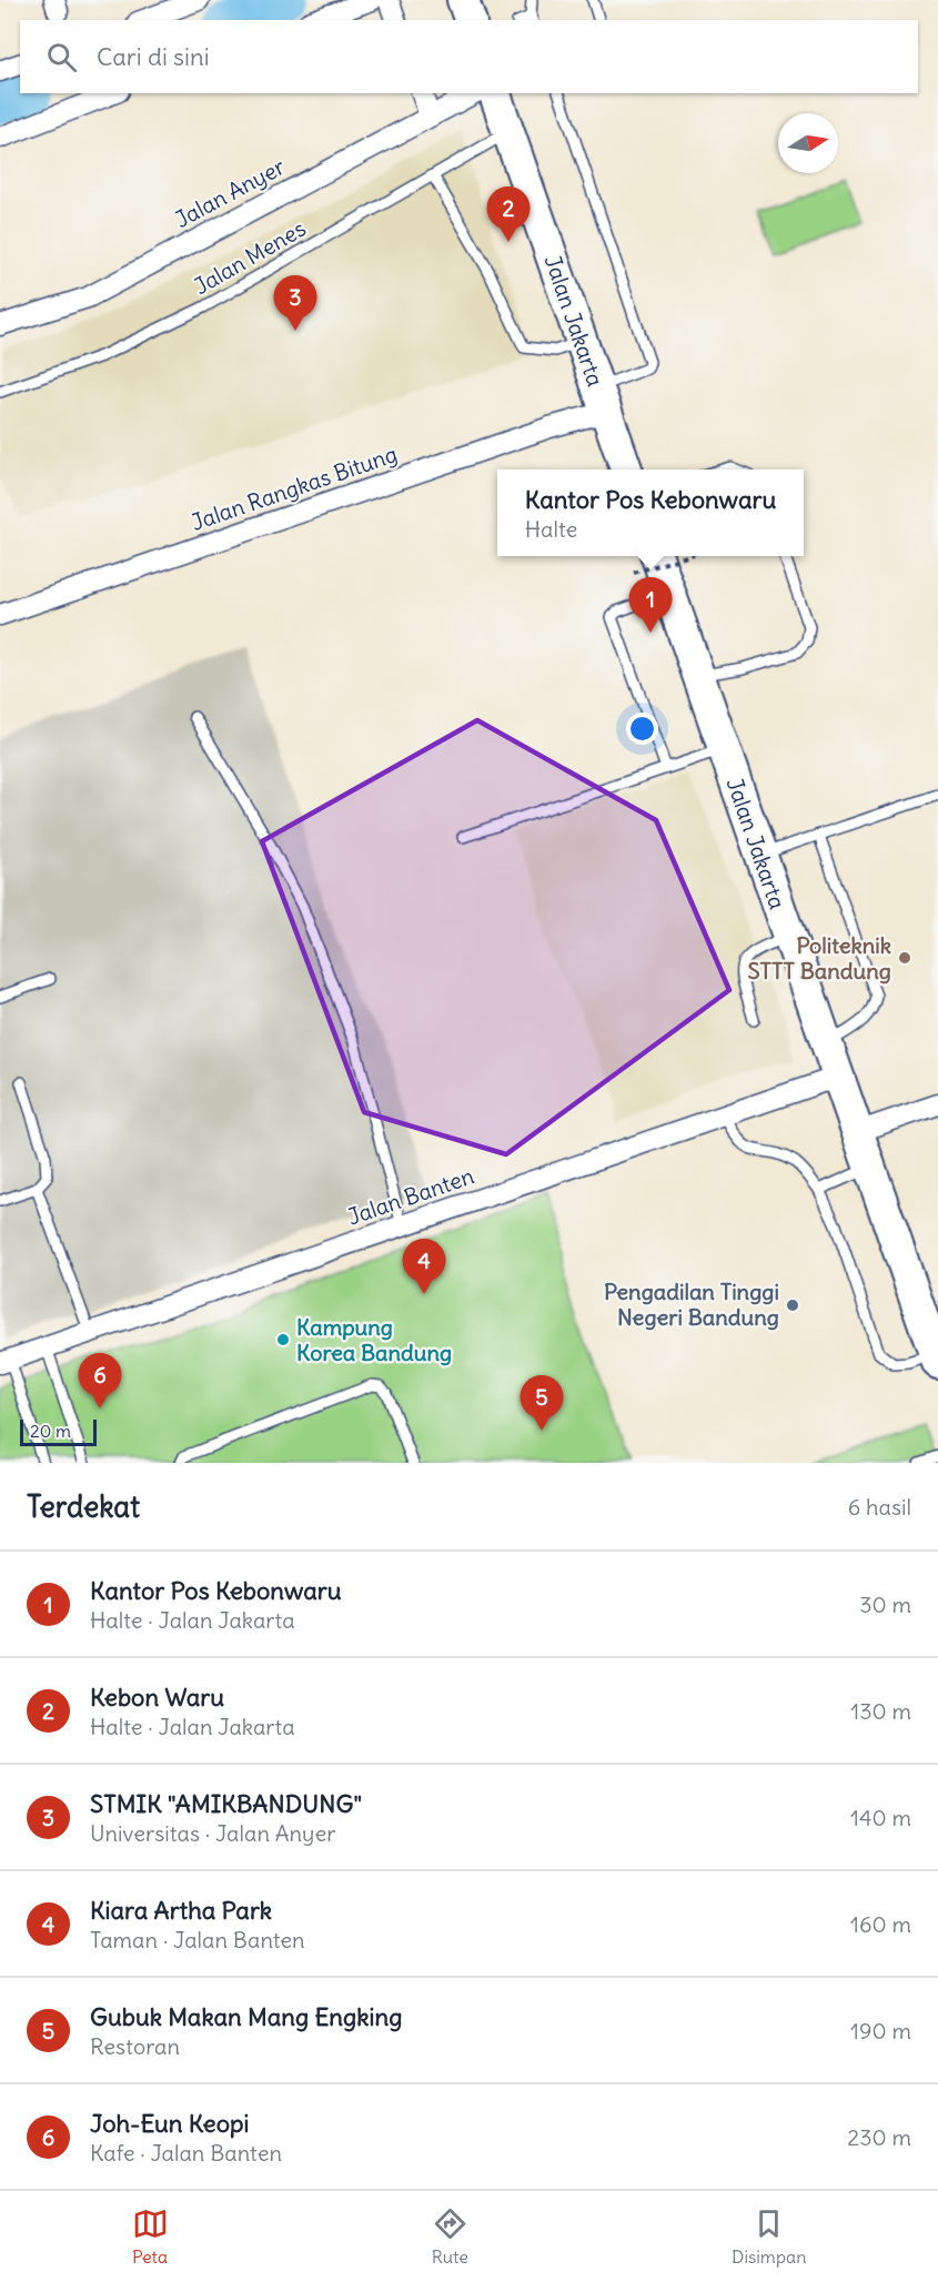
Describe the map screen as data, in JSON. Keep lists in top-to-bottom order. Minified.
{"streets":{"main road":["Jalan Jakarta"],"street":["Jalan Anyer","Jalan Rangkas Bitung","Jalan Banten"],"lane":["Jalan Menes"]},"crossings":[["Jalan Menes","Jalan Jakarta"],["Jalan Jakarta","Jalan Rangkas Bitung"],["Jalan Jakarta","Jalan Banten"]],"places":["Politeknik STTT Bandung","Pengadilan Tinggi Negeri Bandung","Kampung Korea Bandung"],"scale_bar":"20 m","north":"right","page":{"search":"Cari di sini","pins":["2","3","1","4","6","5"],"popup":["Kantor Pos Kebonwaru","Halte"],"scale":"20 m","heading":["Terdekat","6 hasil"],"list":[{"mark":"1","name":"Kantor Pos Kebonwaru","note":"Halte · Jalan Jakarta","value":"30 m"},{"mark":"2","name":"Kebon Waru","note":"Halte · Jalan Jakarta","value":"130 m"},{"mark":"3","name":"STMIK \"AMIKBANDUNG\"","note":"Universitas · Jalan Anyer","value":"140 m"},{"mark":"4","name":"Kiara Artha Park","note":"Taman · Jalan Banten","value":"160 m"},{"mark":"5","name":"Gubuk Makan Mang Engking","note":"Restoran","value":"190 m"},{"mark":"6","name":"Joh-Eun Keopi","note":"Kafe · Jalan Banten","value":"230 m"}],"nav":["Peta","Rute","Disimpan"]}}
